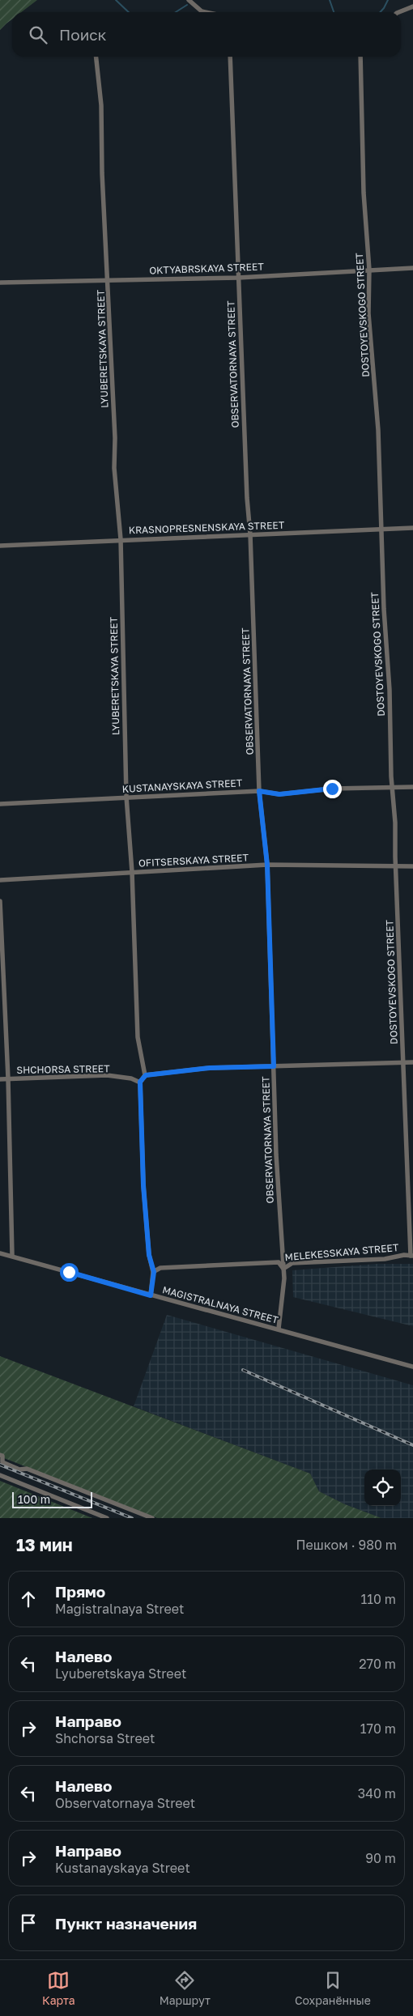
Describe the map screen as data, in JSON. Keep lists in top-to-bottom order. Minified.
{"streets":{"street":["OKTYABRSKAYA STREET","DOSTOYEVSKOGO STREET","LYUBERETSKAYA STREET","OBSERVATORNAYA STREET","KRASNOPRESNENSKAYA STREET","KUSTANAYSKAYA STREET","OFITSERSKAYA STREET","SHCHORSA STREET","MELEKESSKAYA STREET","MAGISTRALNAYA STREET"]},"crossings":[["OKTYABRSKAYA STREET","DOSTOYEVSKOGO STREET"],["OKTYABRSKAYA STREET","LYUBERETSKAYA STREET"],["OKTYABRSKAYA STREET","OBSERVATORNAYA STREET"],["DOSTOYEVSKOGO STREET","KRASNOPRESNENSKAYA STREET"],["DOSTOYEVSKOGO STREET","KUSTANAYSKAYA STREET"],["DOSTOYEVSKOGO STREET","OFITSERSKAYA STREET"],["DOSTOYEVSKOGO STREET","MELEKESSKAYA STREET"],["LYUBERETSKAYA STREET","KRASNOPRESNENSKAYA STREET"],["LYUBERETSKAYA STREET","KUSTANAYSKAYA STREET"],["LYUBERETSKAYA STREET","OFITSERSKAYA STREET"],["OBSERVATORNAYA STREET","KRASNOPRESNENSKAYA STREET"],["OBSERVATORNAYA STREET","KUSTANAYSKAYA STREET"],["OBSERVATORNAYA STREET","OFITSERSKAYA STREET"],["OBSERVATORNAYA STREET","MELEKESSKAYA STREET"],["OBSERVATORNAYA STREET","MAGISTRALNAYA STREET"]],"scale_bar":"100 m","page":{"search":"Поиск","scale":"100 m","heading":["13 мин","Пешком · 980 m"],"list":[["Прямо","Magistralnaya Street","110 m"],["Налево","Lyuberetskaya Street","270 m"],["Направо","Shchorsa Street","170 m"],["Налево","Observatornaya Street","340 m"],["Направо","Kustanayskaya Street","90 m"],"Пункт назначения"],"nav":["Карта","Маршрут","Сохранённые"]}}
